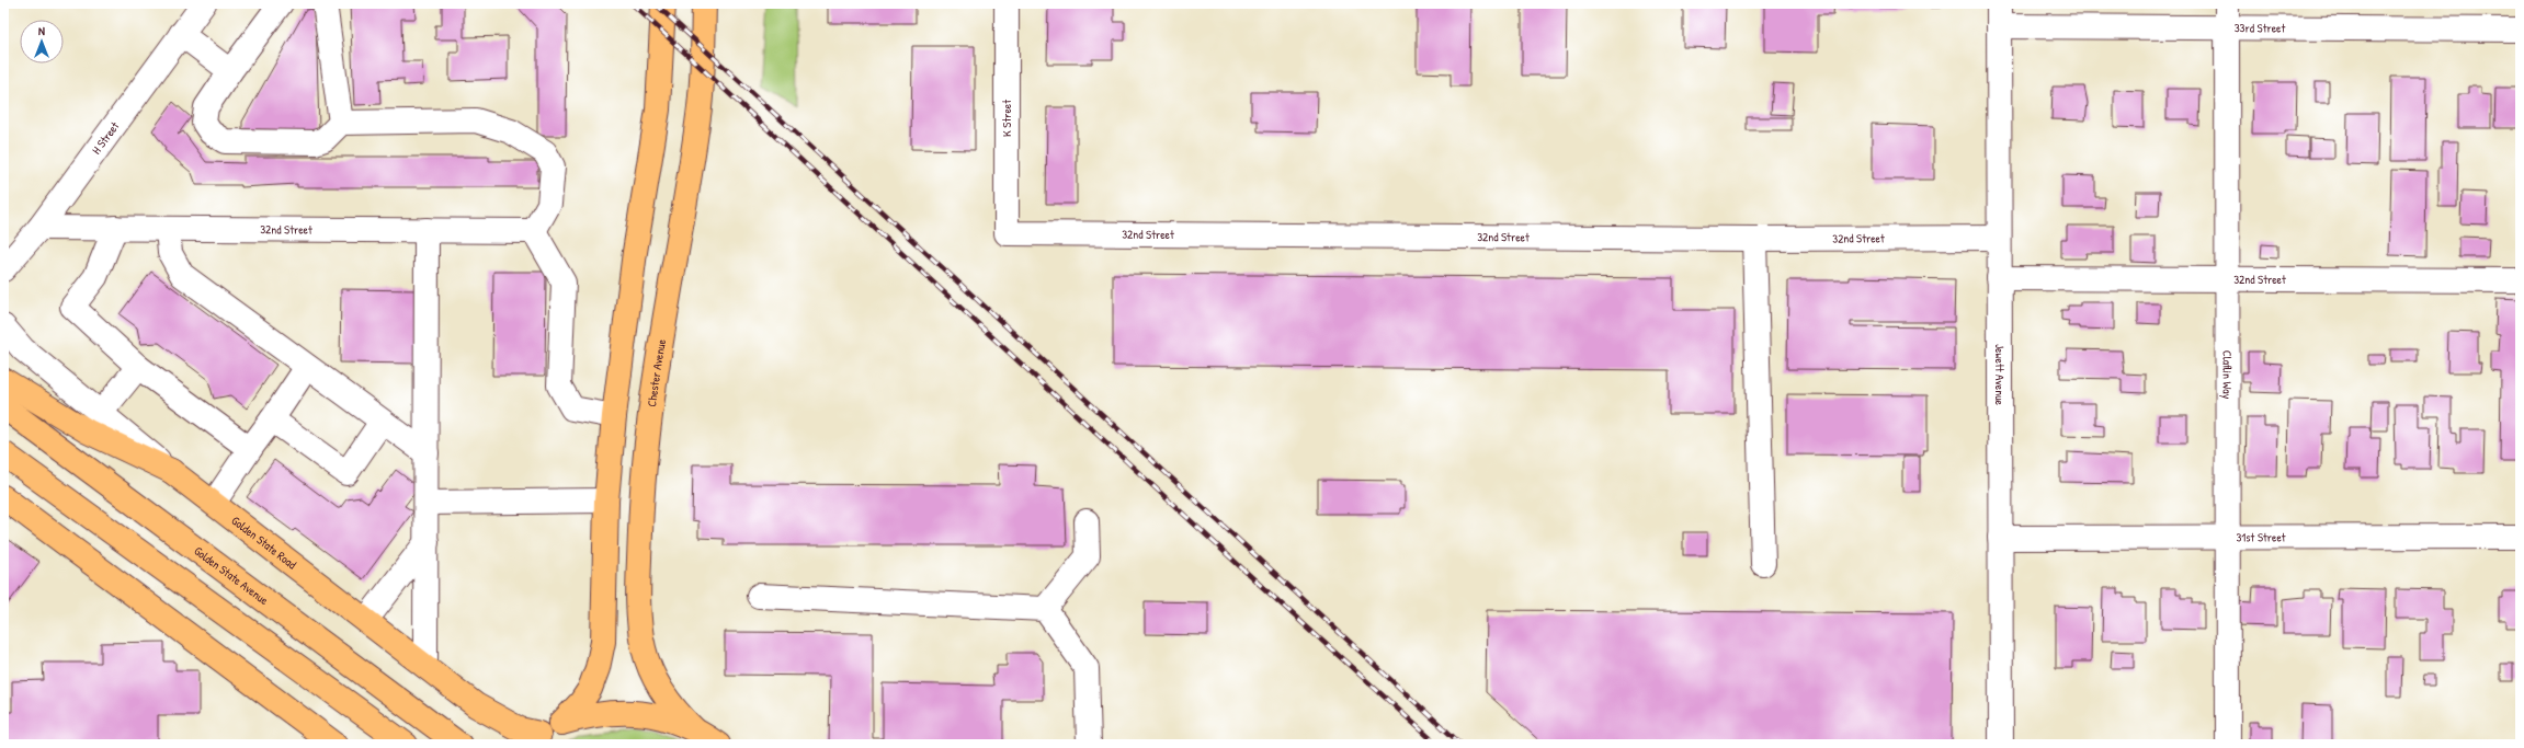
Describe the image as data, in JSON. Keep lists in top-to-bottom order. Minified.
{"streets":{"main road":["Chester Avenue","Golden State Road","Golden State Avenue"],"street":["33rd Street","K Street","H Street","32nd Street","Claflin Way","Jewett Avenue","31st Street"]},"crossings":[["33rd Street","Claflin Way"],["33rd Street","Jewett Avenue"],["K Street","32nd Street"],["H Street","32nd Street"],["32nd Street","Claflin Way"],["32nd Street","Jewett Avenue"],["Claflin Way","31st Street"],["Jewett Avenue","31st Street"]],"north":"top"}
